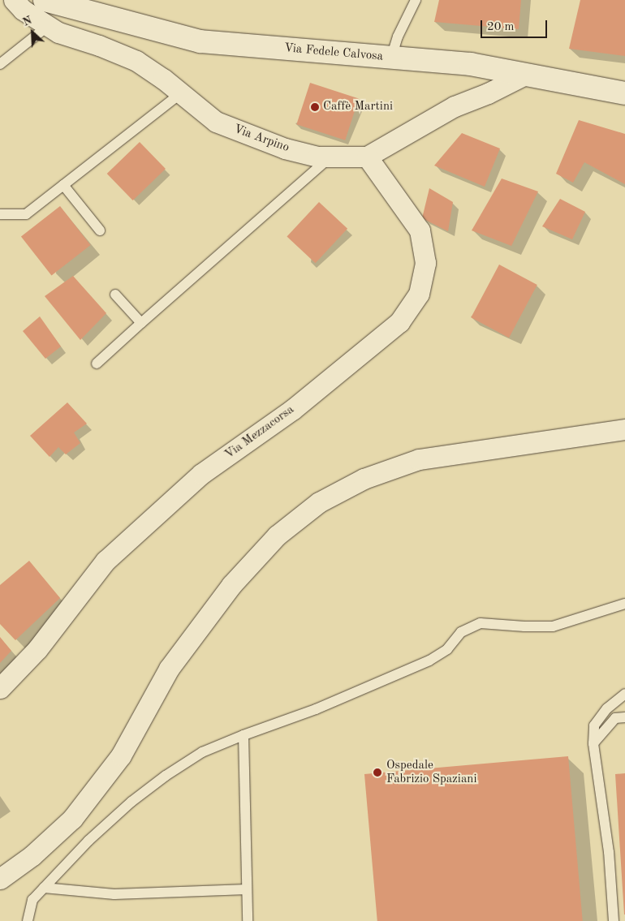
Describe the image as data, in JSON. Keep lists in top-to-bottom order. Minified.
{"streets":{"street":["Via Fedele Calvosa","Via Arpino","Via Mezzacorsa"]},"crossings":[["Via Fedele Calvosa","Via Arpino"],["Via Arpino","Via Mezzacorsa"]],"places":["Caffè Martini","Ospedale Fabrizio Spaziani"],"scale_bar":"20 m","north":"top left"}
